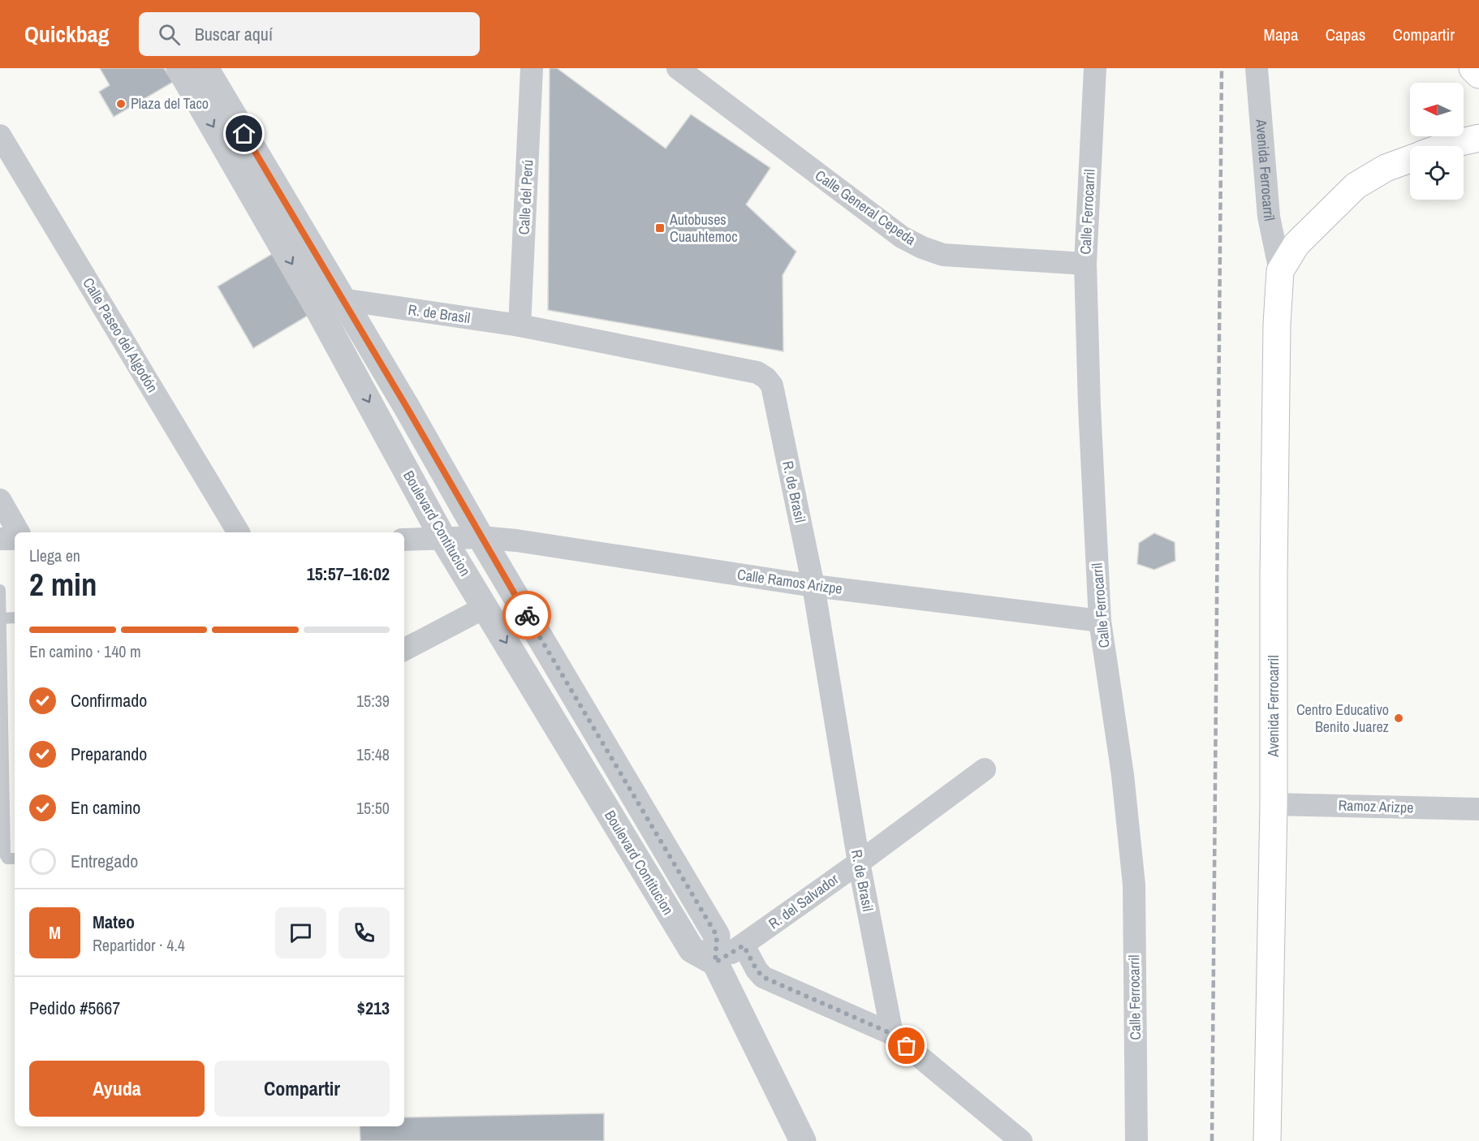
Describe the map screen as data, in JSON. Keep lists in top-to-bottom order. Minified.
{"streets":{"main road":["Avenida Ferrocarril"],"street":["Calle del Perú","Calle General Cepeda","Calle Ferrocarril","R. de Brasil","Calle Paseo del Algodón","Boulevard Contitucion","Calle Ramos Arizpe","Ramoz Arizpe","R. del Salvador"]},"crossings":[["Avenida Ferrocarril","Ramoz Arizpe"],["Calle del Perú","R. de Brasil"],["Calle General Cepeda","Calle Ferrocarril"],["Calle Ferrocarril","Calle Ramos Arizpe"],["R. de Brasil","Boulevard Contitucion"],["R. de Brasil","Calle Ramos Arizpe"],["R. de Brasil","R. del Salvador"],["Boulevard Contitucion","Calle Ramos Arizpe"],["Boulevard Contitucion","R. del Salvador"]],"places":{"other":["Plaza del Taco","Centro Educativo Benito Juarez"],"transit":["Autobuses Cuauhtemoc"]},"north":"left","page":{"header":"Quickbag","search":"Buscar aquí","nav":["Mapa","Capas","Compartir"],"heading":["2 min","Llega en","15:57–16:02"],"panel":["Mateo","Repartidor · 4.4","Pedido #5667","$213"],"bar":"En camino · 140 m","list":[["Confirmado","15:39"],["Preparando","15:48"],["En camino","15:50"],"Entregado"],"round":"M","buttons":["Ayuda","Compartir"]}}
